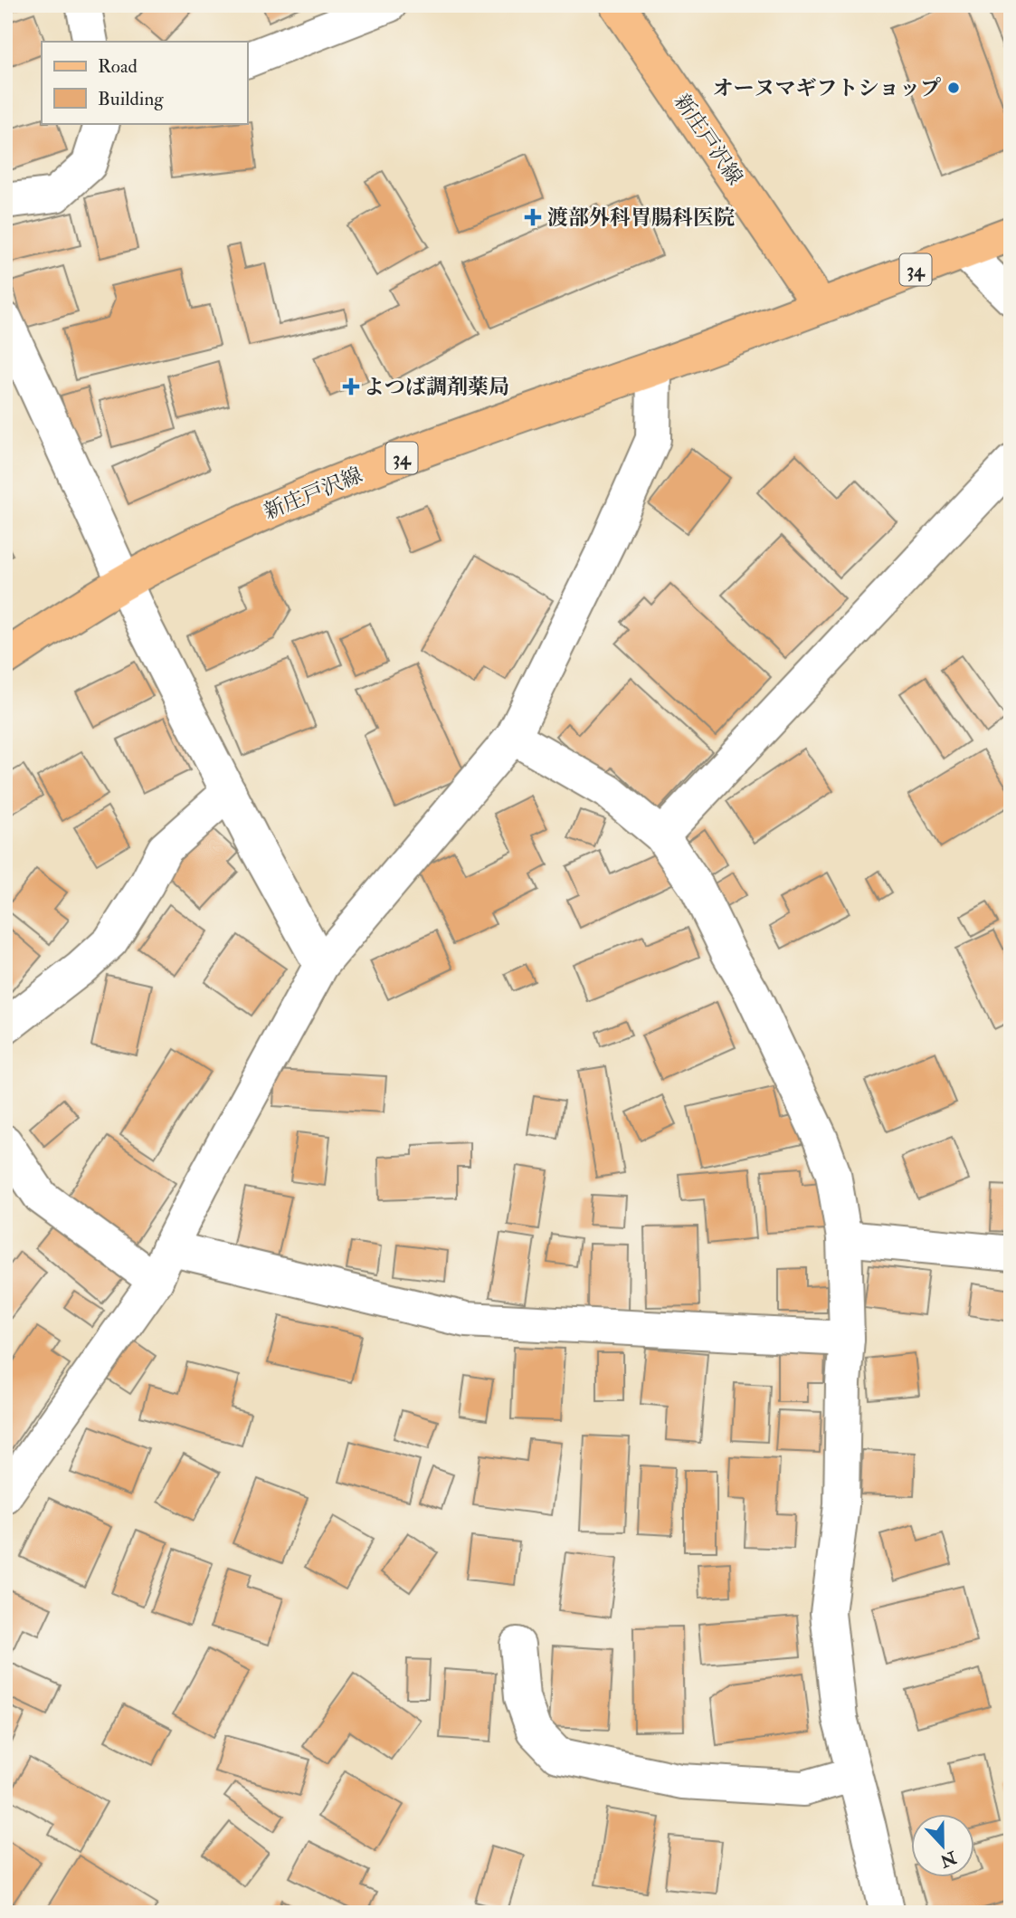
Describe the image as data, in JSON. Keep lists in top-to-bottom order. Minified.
{"streets":{"main road":["新庄戸沢線","34"]},"places":{"other":["オーヌマギフトショップ"],"health":["渡部外科胃腸科医院","よつば調剤薬局"]},"legend":["Road","Building"],"north":"bottom"}
